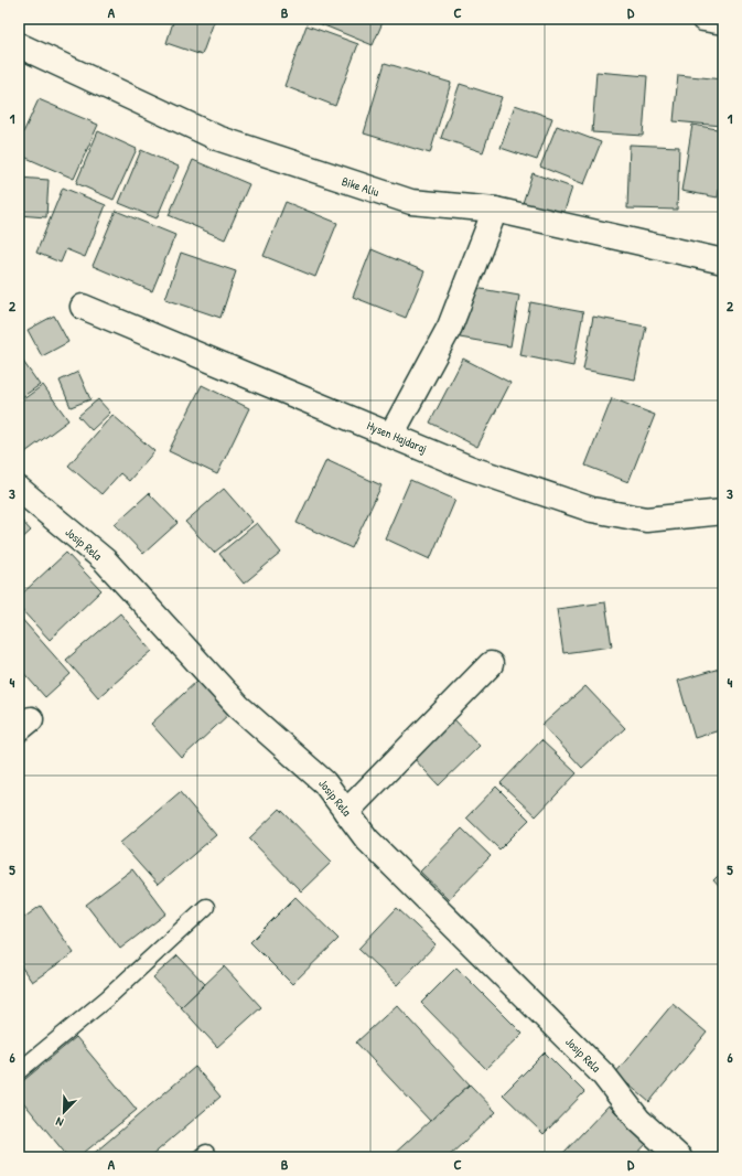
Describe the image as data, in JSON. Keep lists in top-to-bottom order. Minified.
{"streets":{"street":["Bike Aliu","Hysen Hajdaraj","Josip Rela"]},"north":"bottom left","grid":{"columns":["A","B","C","D"],"rows":["1","2","3","4","5","6"]}}
